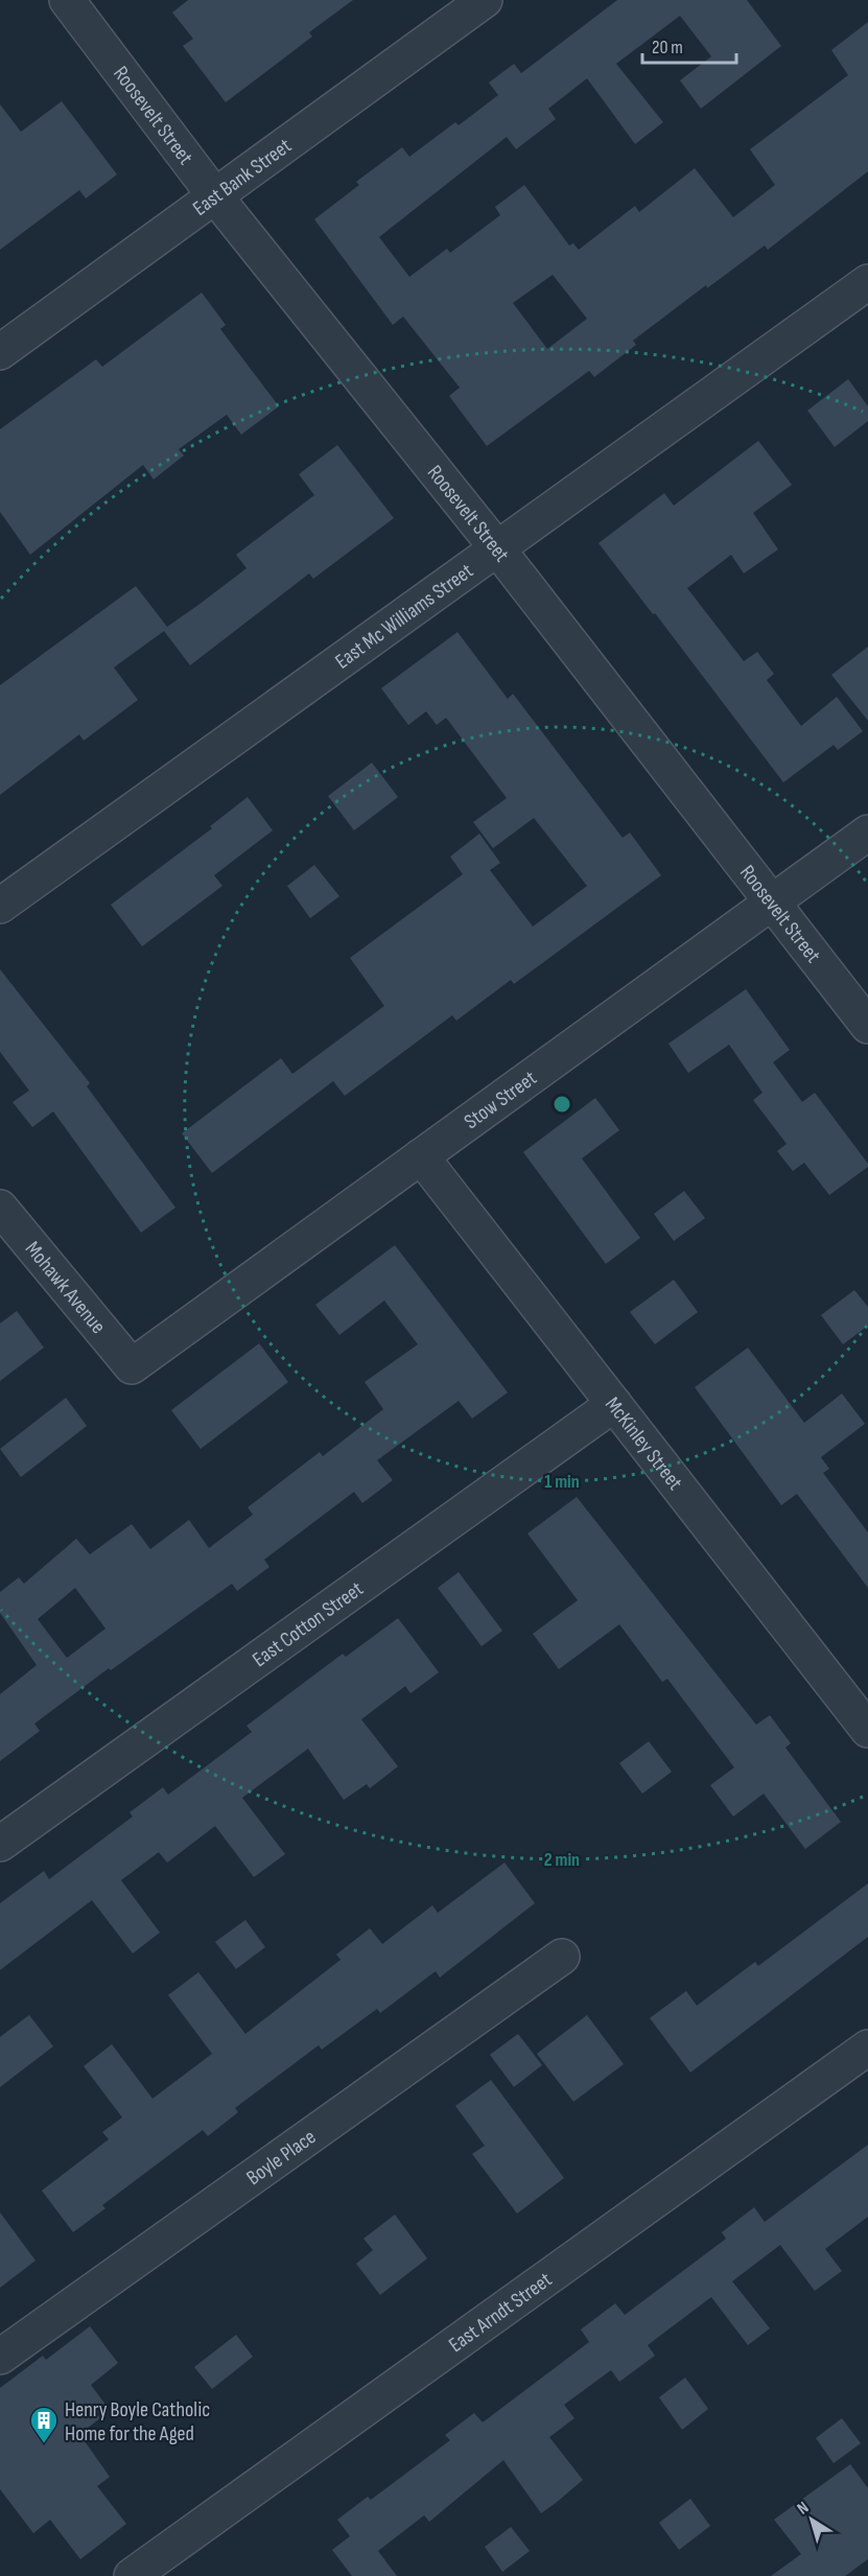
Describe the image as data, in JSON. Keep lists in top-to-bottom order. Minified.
{"streets":{"street":["Roosevelt Street","East Bank Street","East Mc Williams Street","Stow Street","Mohawk Avenue","McKinley Street","East Cotton Street","Boyle Place","East Arndt Street"]},"crossings":[["Roosevelt Street","East Bank Street"],["Roosevelt Street","East Mc Williams Street"],["Roosevelt Street","Stow Street"],["Stow Street","Mohawk Avenue"],["Stow Street","McKinley Street"],["McKinley Street","East Cotton Street"]],"places":{"building":["Henry Boyle Catholic Home for the Aged"]},"scale_bar":"20 m","north":"top left","rings":["1 min","2 min"]}
